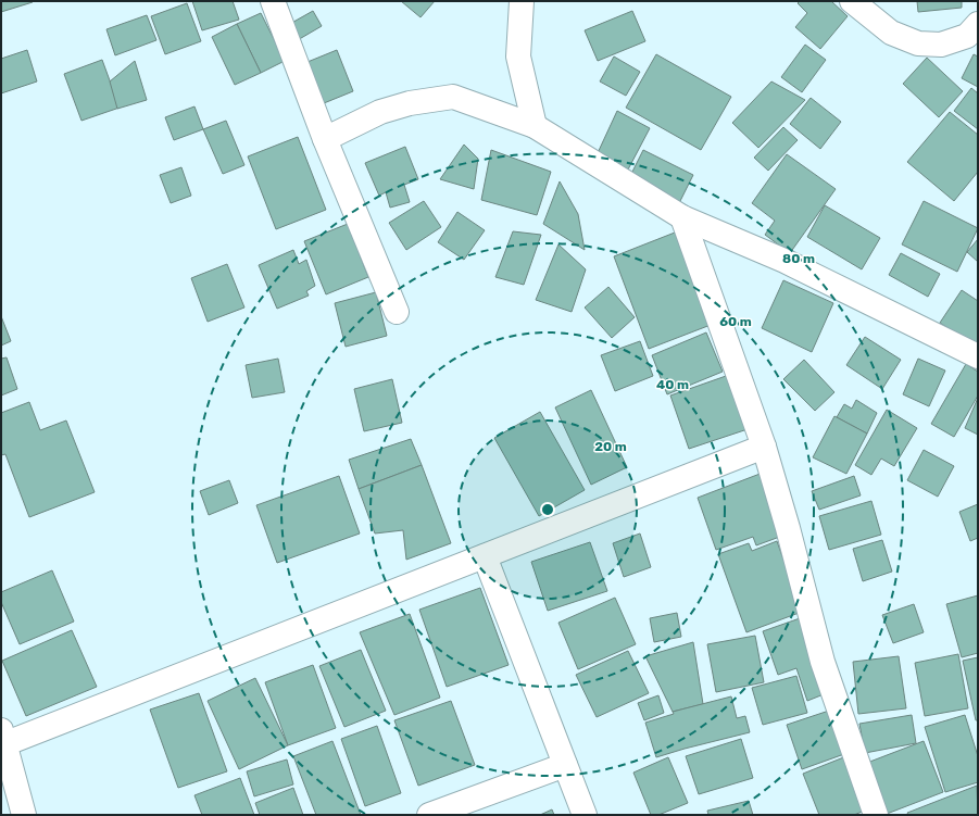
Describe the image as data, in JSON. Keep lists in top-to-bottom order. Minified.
{"rings":["80 m","60 m","40 m","20 m"]}
